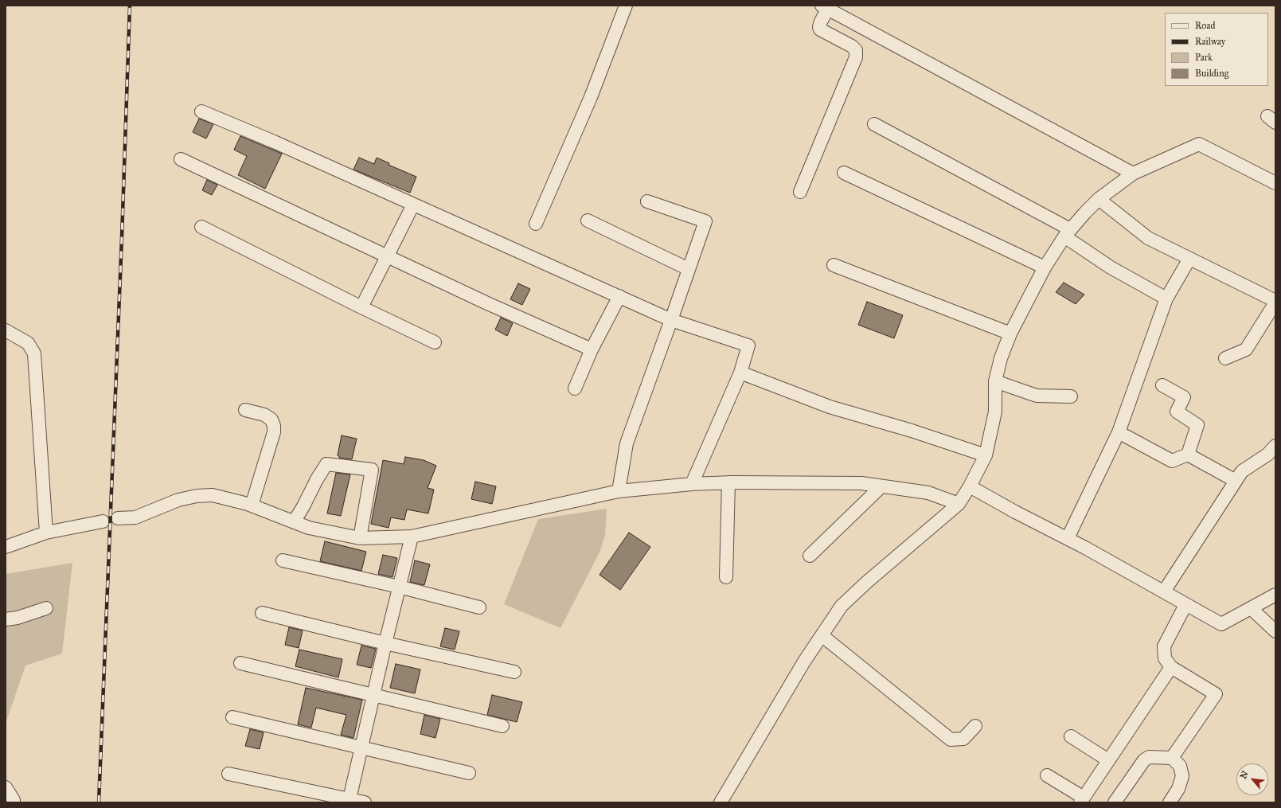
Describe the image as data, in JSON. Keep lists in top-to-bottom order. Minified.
{"legend":["Road","Railway","Park","Building"],"north":"top left"}
